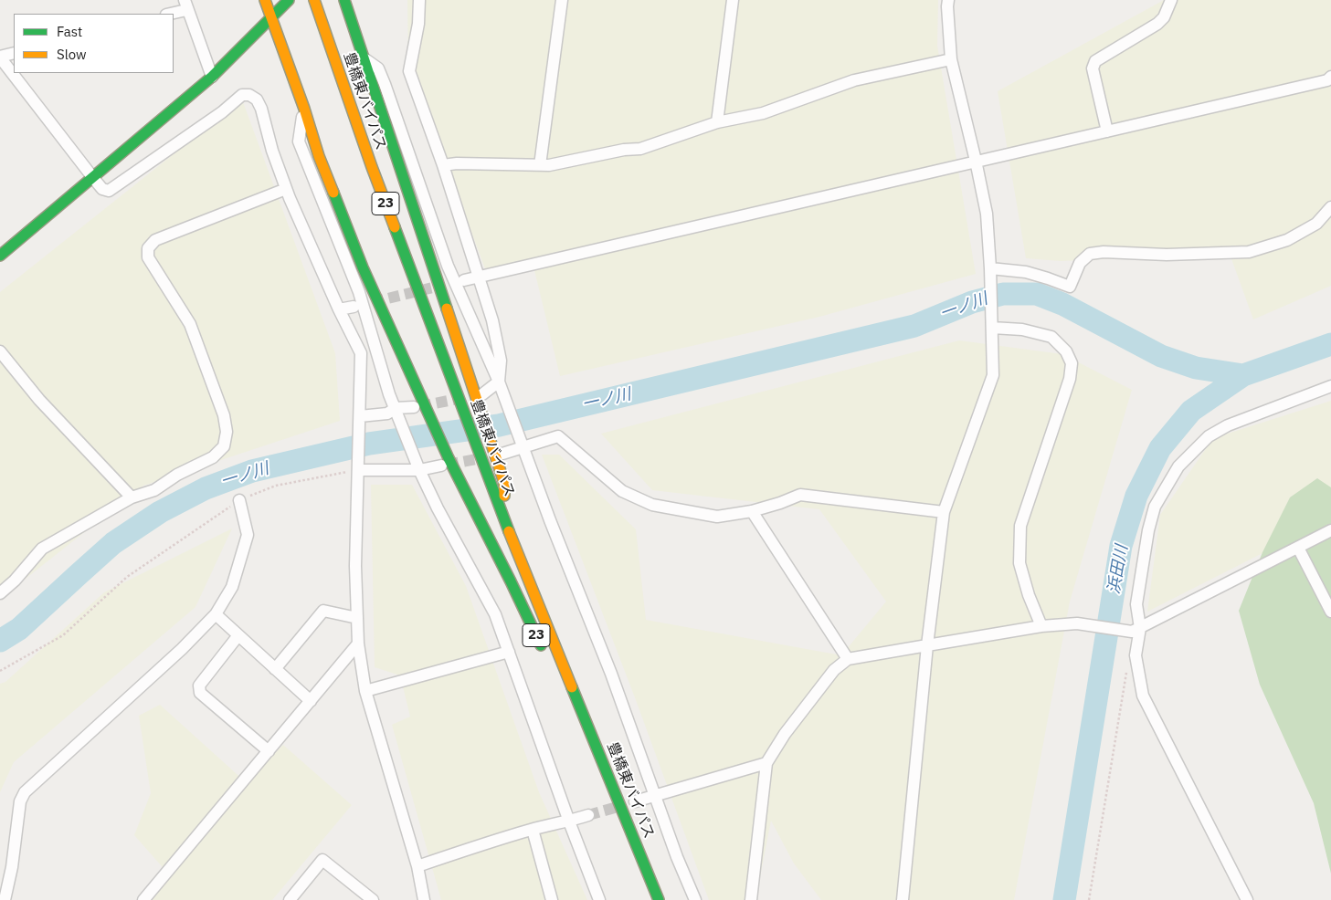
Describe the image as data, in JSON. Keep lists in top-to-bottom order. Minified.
{"streets":{"main road":["豊橋東バイパス","23"]},"crossings":[["豊橋東バイパス","23"]],"water":["一ノ川","浜田川"],"legend":["Fast","Slow"]}
